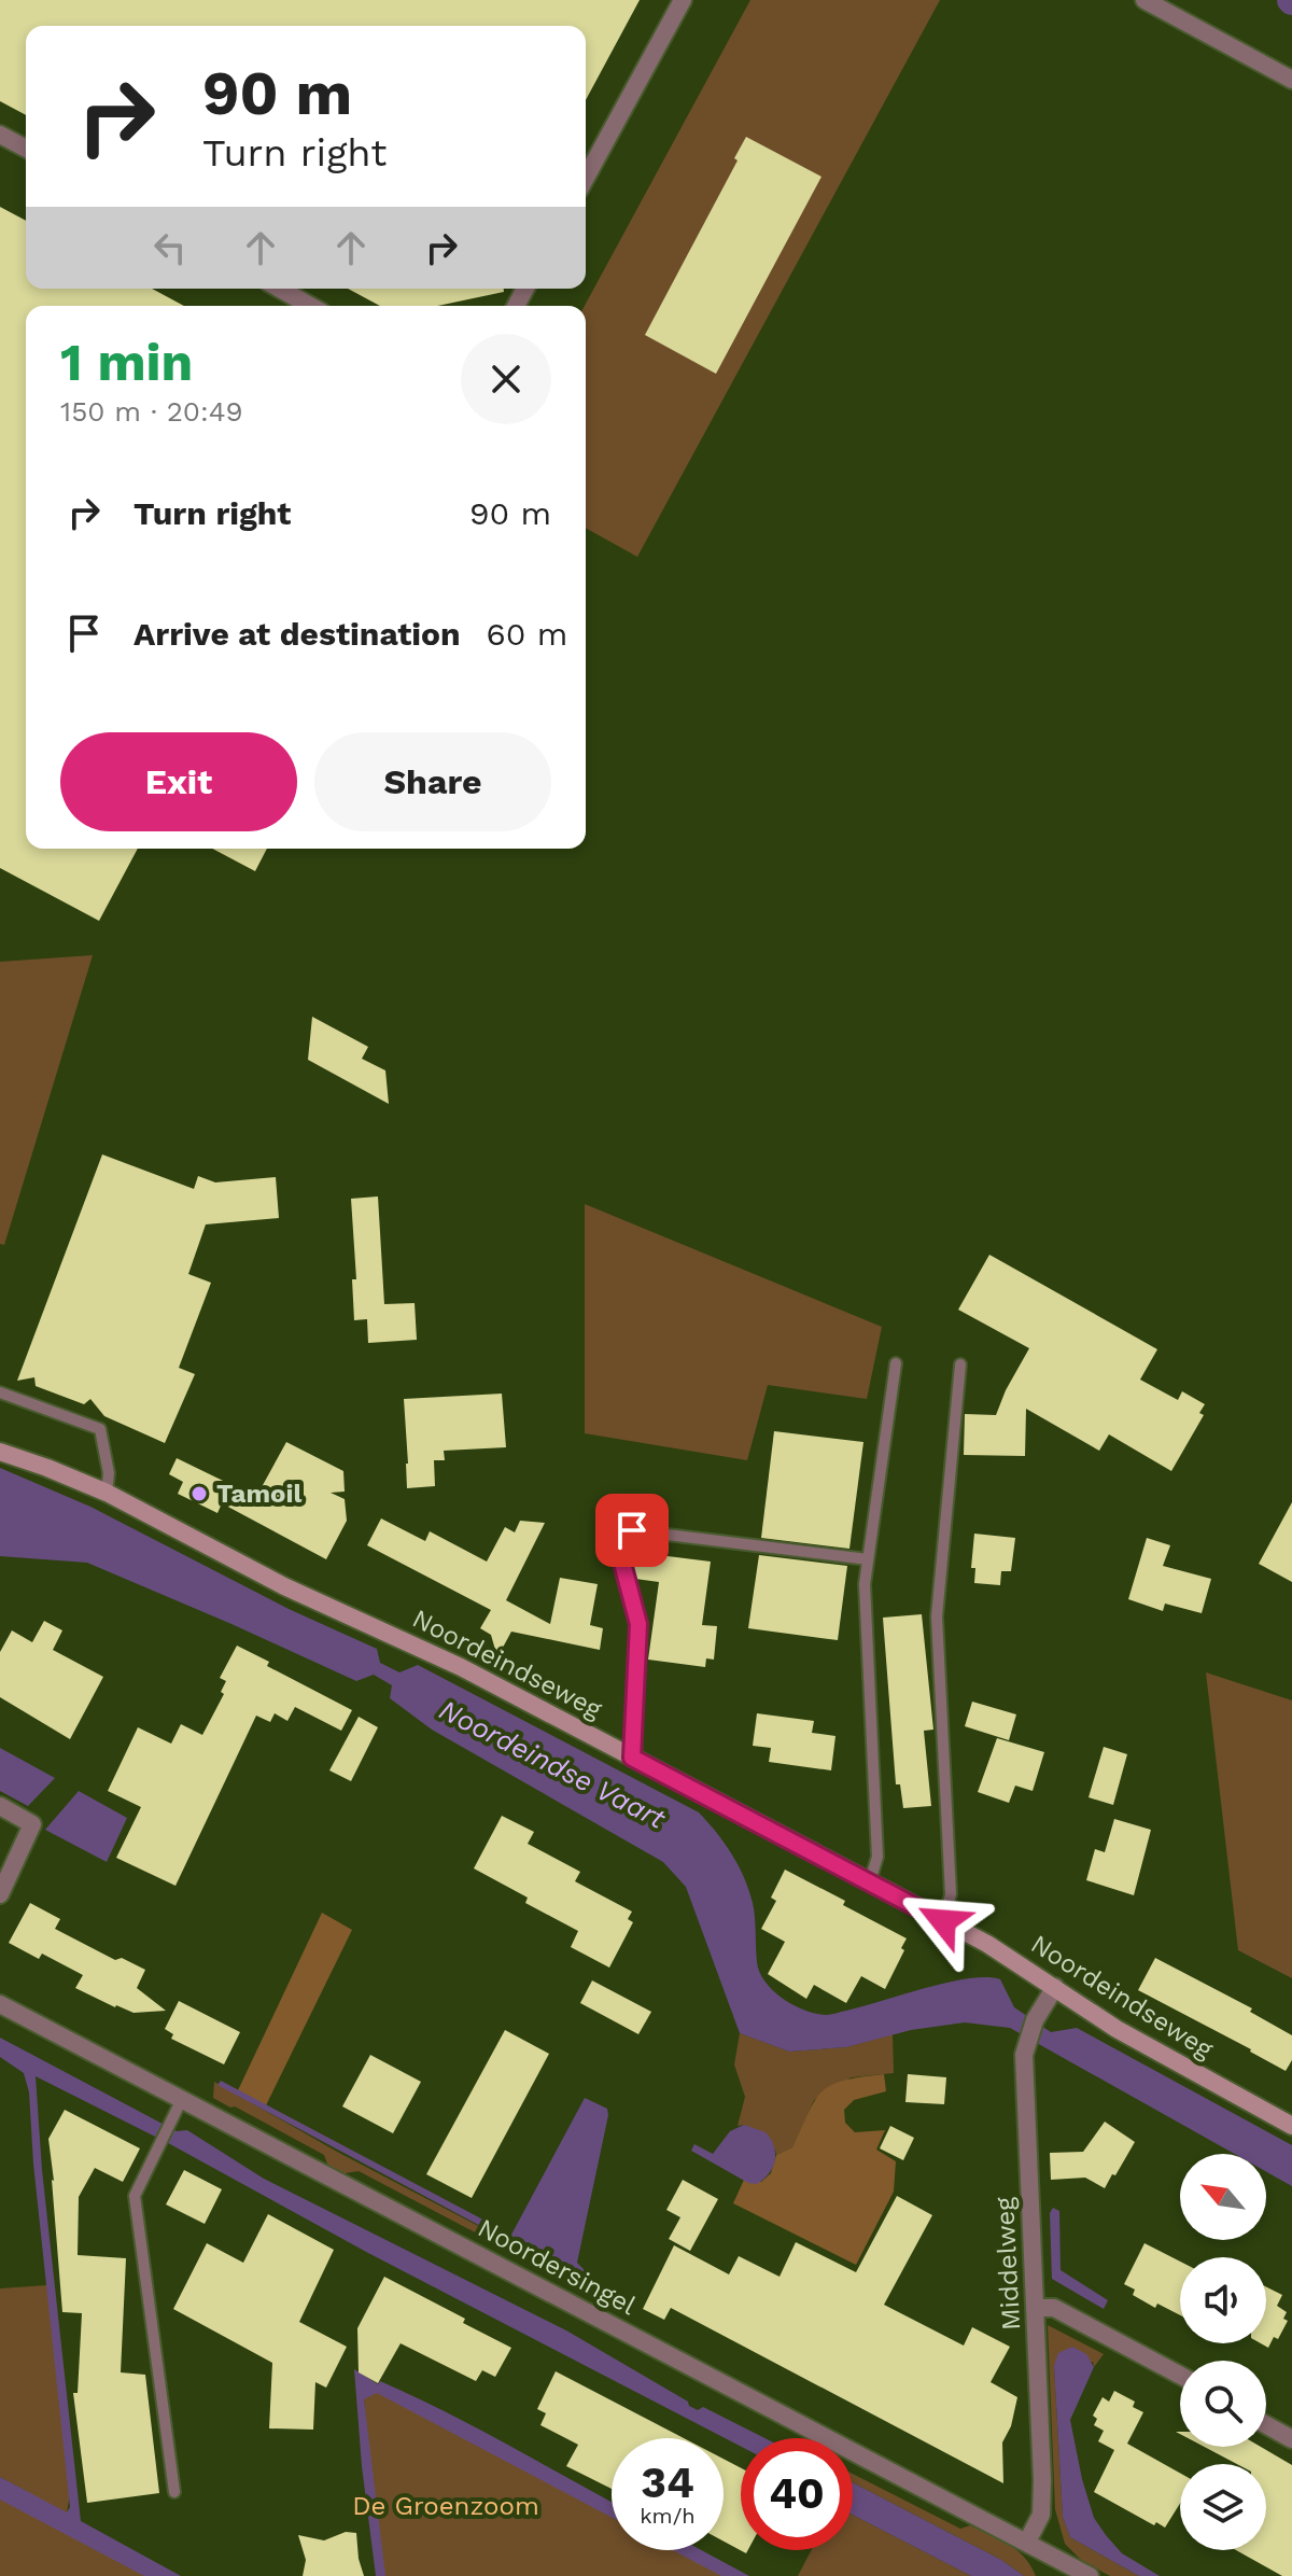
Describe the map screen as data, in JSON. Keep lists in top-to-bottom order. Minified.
{"streets":{"street":["Noordeindseweg","Middelweg","Noordersingel"]},"crossings":[["Noordeindseweg","Middelweg"],["Middelweg","Noordersingel"]],"water":["Noordeindse Vaart"],"parks":["De Groenzoom"],"places":["Tamoil"],"north":"top left","page":{"turn":["90 m","Turn right"],"heading":["1 min","150 m · 20:49"],"list":[{"name":"Turn right","value":"90 m"},{"name":"Arrive at destination","value":"60 m"}],"buttons":["Exit","Share"],"speed":"34 km/h","limit":"40"}}
